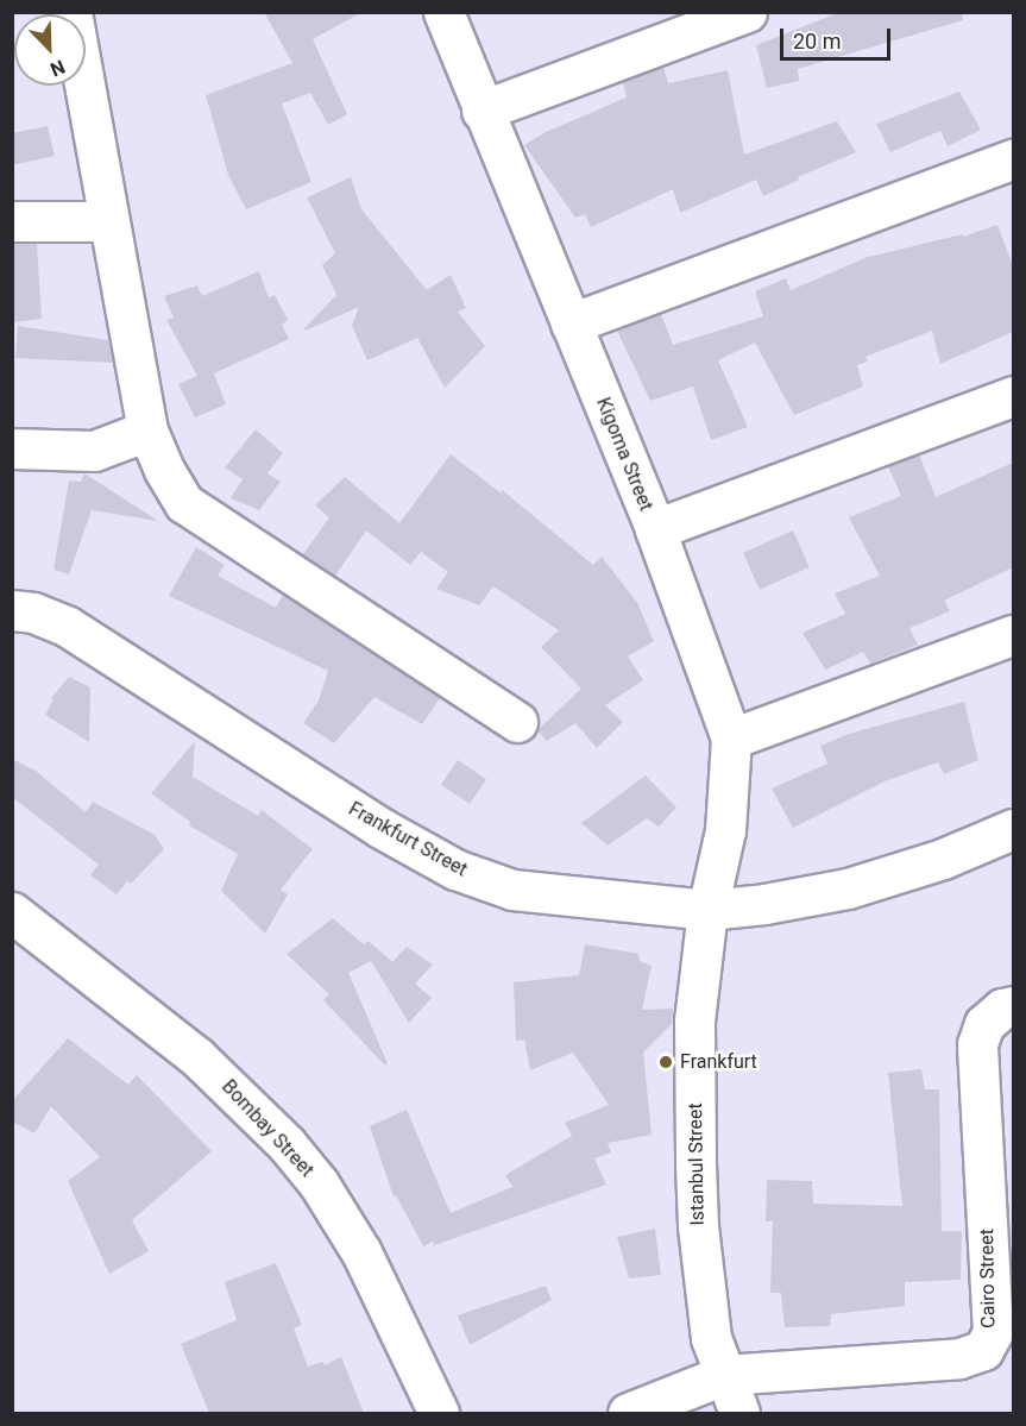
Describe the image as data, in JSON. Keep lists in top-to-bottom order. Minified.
{"streets":{"street":["Kigoma Street","Frankfurt Street","Bombay Street","Istanbul Street","Cairo Street"]},"crossings":[["Kigoma Street","Frankfurt Street"],["Kigoma Street","Istanbul Street"],["Frankfurt Street","Istanbul Street"],["Istanbul Street","Cairo Street"]],"places":["Frankfurt"],"scale_bar":"20 m","north":"bottom right"}
